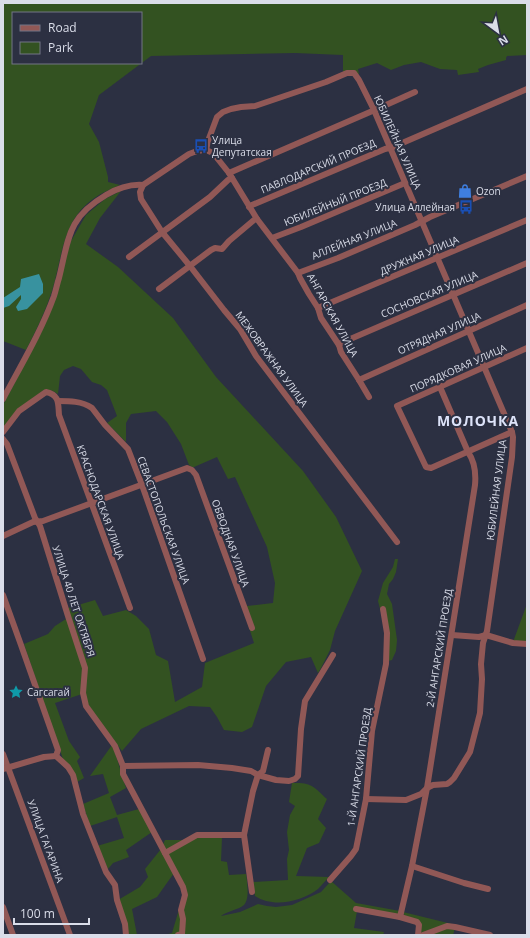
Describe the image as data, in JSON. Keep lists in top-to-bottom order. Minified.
{"streets":{"street":["ЮБИЛЕЙНАЯ УЛИЦА","ПАВЛОДАРСКИЙ ПРОЕЗД","ЮБИЛЕЙНЫЙ ПРОЕЗД","АЛЛЕЙНАЯ УЛИЦА","ДРУЖНАЯ УЛИЦА","СОСНОВСКАЯ УЛИЦА","АНГАРСКАЯ УЛИЦА","ОТРЯДНАЯ УЛИЦА","МЕЖОВРАЖНАЯ УЛИЦА","ПОРЯДКОВАЯ УЛИЦА","КРАСНОДАРСКАЯ УЛИЦА","СЕВАСТОПОЛЬСКАЯ УЛИЦА","ОБВОДНАЯ УЛИЦА","УЛИЦА 40 ЛЕТ ОКТЯБРЯ","2-Й АНГАРСКИЙ ПРОЕЗД","1-Й АНГАРСКИЙ ПРОЕЗД","УЛИЦА ГАГАРИНА"]},"crossings":[["ЮБИЛЕЙНАЯ УЛИЦА","ПАВЛОДАРСКИЙ ПРОЕЗД"],["ЮБИЛЕЙНАЯ УЛИЦА","ЮБИЛЕЙНЫЙ ПРОЕЗД"],["ЮБИЛЕЙНАЯ УЛИЦА","АЛЛЕЙНАЯ УЛИЦА"],["ЮБИЛЕЙНАЯ УЛИЦА","ДРУЖНАЯ УЛИЦА"],["ЮБИЛЕЙНАЯ УЛИЦА","СОСНОВСКАЯ УЛИЦА"],["ЮБИЛЕЙНАЯ УЛИЦА","АНГАРСКАЯ УЛИЦА"],["ЮБИЛЕЙНАЯ УЛИЦА","ОТРЯДНАЯ УЛИЦА"],["ЮБИЛЕЙНАЯ УЛИЦА","ПОРЯДКОВАЯ УЛИЦА"],["ЮБИЛЕЙНАЯ УЛИЦА","2-Й АНГАРСКИЙ ПРОЕЗД"],["ЮБИЛЕЙНАЯ УЛИЦА","1-Й АНГАРСКИЙ ПРОЕЗД"],["ПАВЛОДАРСКИЙ ПРОЕЗД","АНГАРСКАЯ УЛИЦА"],["ЮБИЛЕЙНЫЙ ПРОЕЗД","АНГАРСКАЯ УЛИЦА"],["АЛЛЕЙНАЯ УЛИЦА","АНГАРСКАЯ УЛИЦА"],["ДРУЖНАЯ УЛИЦА","АНГАРСКАЯ УЛИЦА"],["СОСНОВСКАЯ УЛИЦА","АНГАРСКАЯ УЛИЦА"],["АНГАРСКАЯ УЛИЦА","ОТРЯДНАЯ УЛИЦА"],["ПОРЯДКОВАЯ УЛИЦА","2-Й АНГАРСКИЙ ПРОЕЗД"],["КРАСНОДАРСКАЯ УЛИЦА","СЕВАСТОПОЛЬСКАЯ УЛИЦА"],["СЕВАСТОПОЛЬСКАЯ УЛИЦА","ОБВОДНАЯ УЛИЦА"]],"districts":["МОЛОЧКА"],"places":{"bus stop":["Улица Депутатская","Улица Аллейная"],"shop":["Ozon"],"place":["Сагсагай"]},"legend":["Road","Park"],"scale_bar":"100 m","north":"bottom right"}
